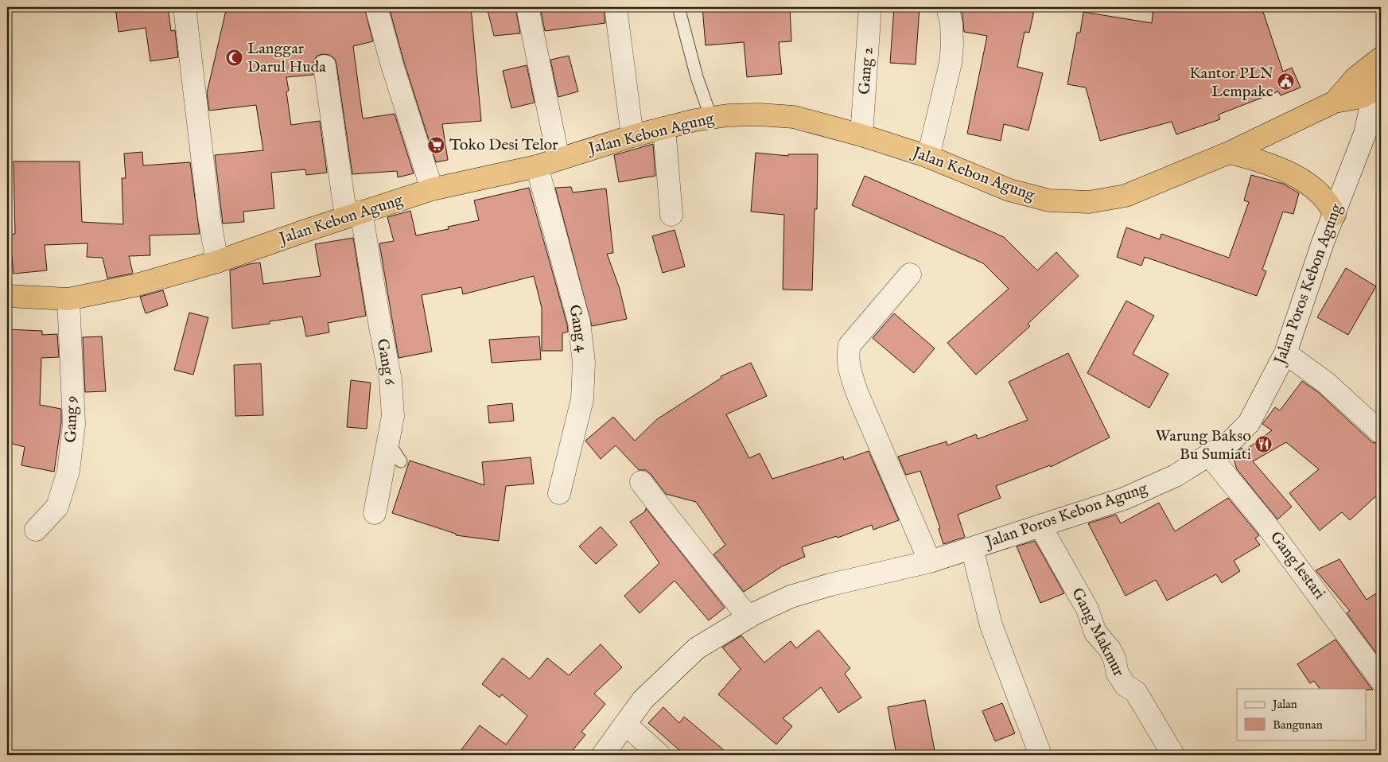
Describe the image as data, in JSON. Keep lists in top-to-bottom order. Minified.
{"streets":{"highway":["Jalan Kebon Agung"],"street":["Gang 2","Jalan Poros Kebon Agung","Gang 4","Gang 6","Gang 9","Gang lestari","Gang Makmur"]},"crossings":[["Gang 2","Jalan Kebon Agung"],["Jalan Kebon Agung","Gang 4"],["Jalan Kebon Agung","Gang 6"],["Jalan Kebon Agung","Gang 9"],["Jalan Poros Kebon Agung","Gang lestari"],["Jalan Poros Kebon Agung","Gang Makmur"]],"places":{"mosque":["Langgar Darul Huda"],"public building":["Kantor PLN Lempake"],"supermarket":["Toko Desi Telor"],"restaurant":["Warung Bakso Bu Sumiati"]},"legend":["Jalan","Bangunan"]}
